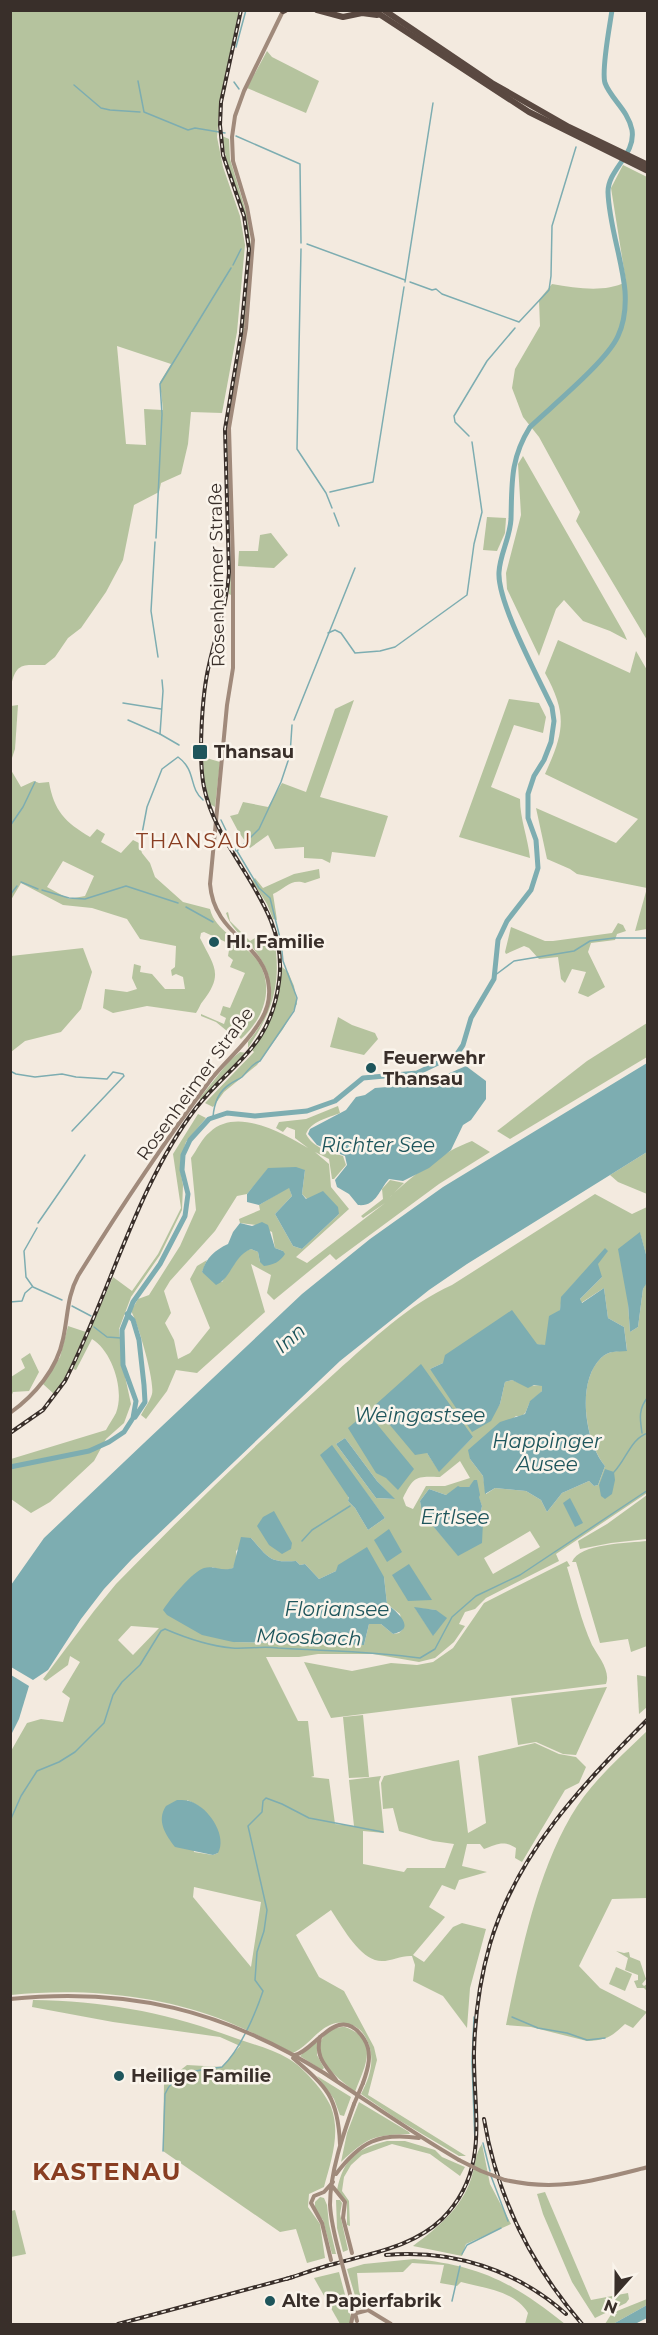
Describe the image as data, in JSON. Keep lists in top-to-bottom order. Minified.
{"streets":{"main road":["Rosenheimer Straße"]},"districts":["THANSAU","KASTENAU"],"water":["Richter See","Inn","Weingastsee","Happinger Ausee","Ertlsee","Floriansee","Moosbach"],"places":{"transit":["Thansau"],"other":["Hl. Familie","Feuerwehr Thansau","Heilige Familie","Alte Papierfabrik"]},"north":"bottom"}
